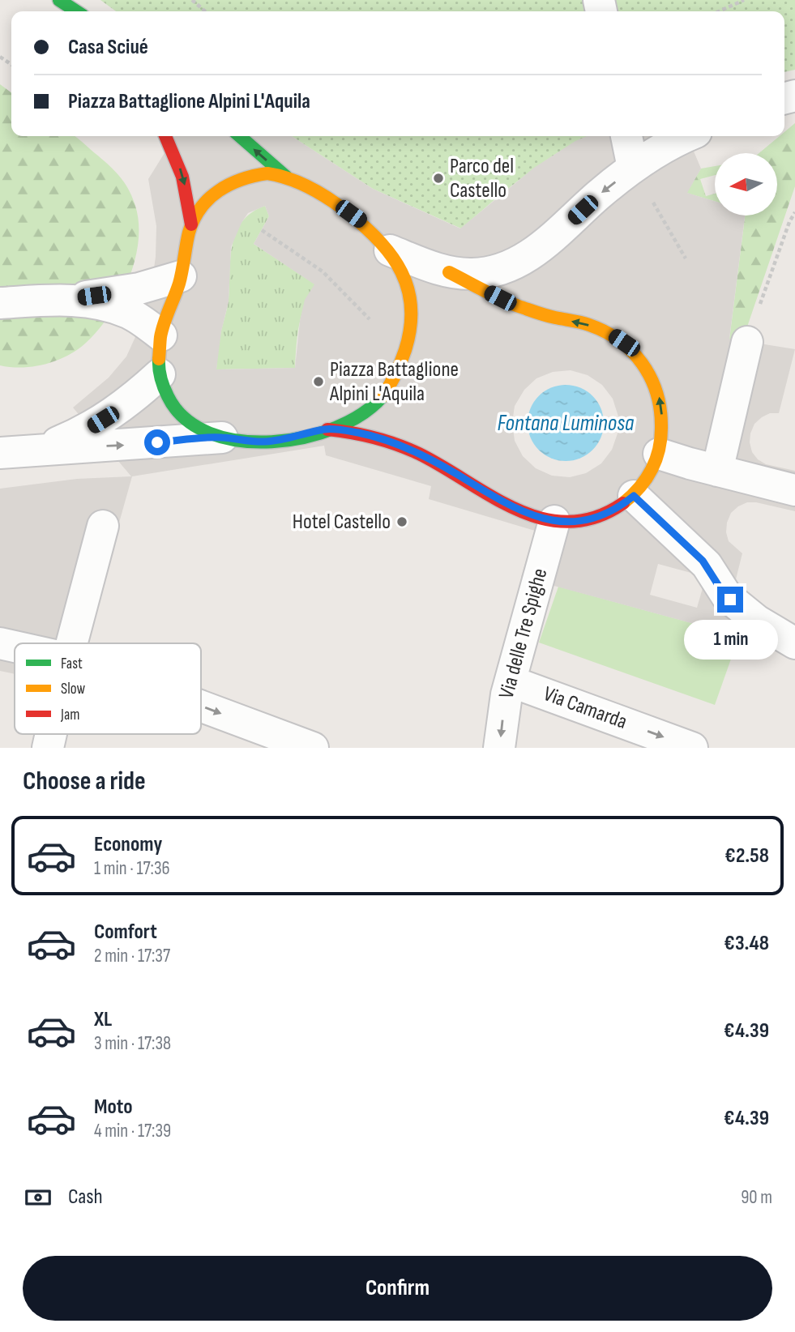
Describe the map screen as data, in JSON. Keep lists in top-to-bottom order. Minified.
{"streets":{"street":["Via delle Tre Spighe","Via Camarda"]},"crossings":[["Via delle Tre Spighe","Via Camarda"]],"water":["Fontana Luminosa"],"places":["Parco del Castello","Piazza Battaglione Alpini L'Aquila","Hotel Castello"],"legend":["Fast","Slow","Jam"],"north":"left","page":{"banner":["Casa Sciué","Piazza Battaglione Alpini L'Aquila"],"bubble":"1 min","heading":"Choose a ride","list":[{"name":"Economy","note":"1 min · 17:36","value":"€2.58"},{"name":"Comfort","note":"2 min · 17:37","value":"€3.48"},{"name":"XL","note":"3 min · 17:38","value":"€4.39"},{"name":"Moto","note":"4 min · 17:39","value":"€4.39"}],"pay":["Cash","90 m"],"buttons":"Confirm"}}
